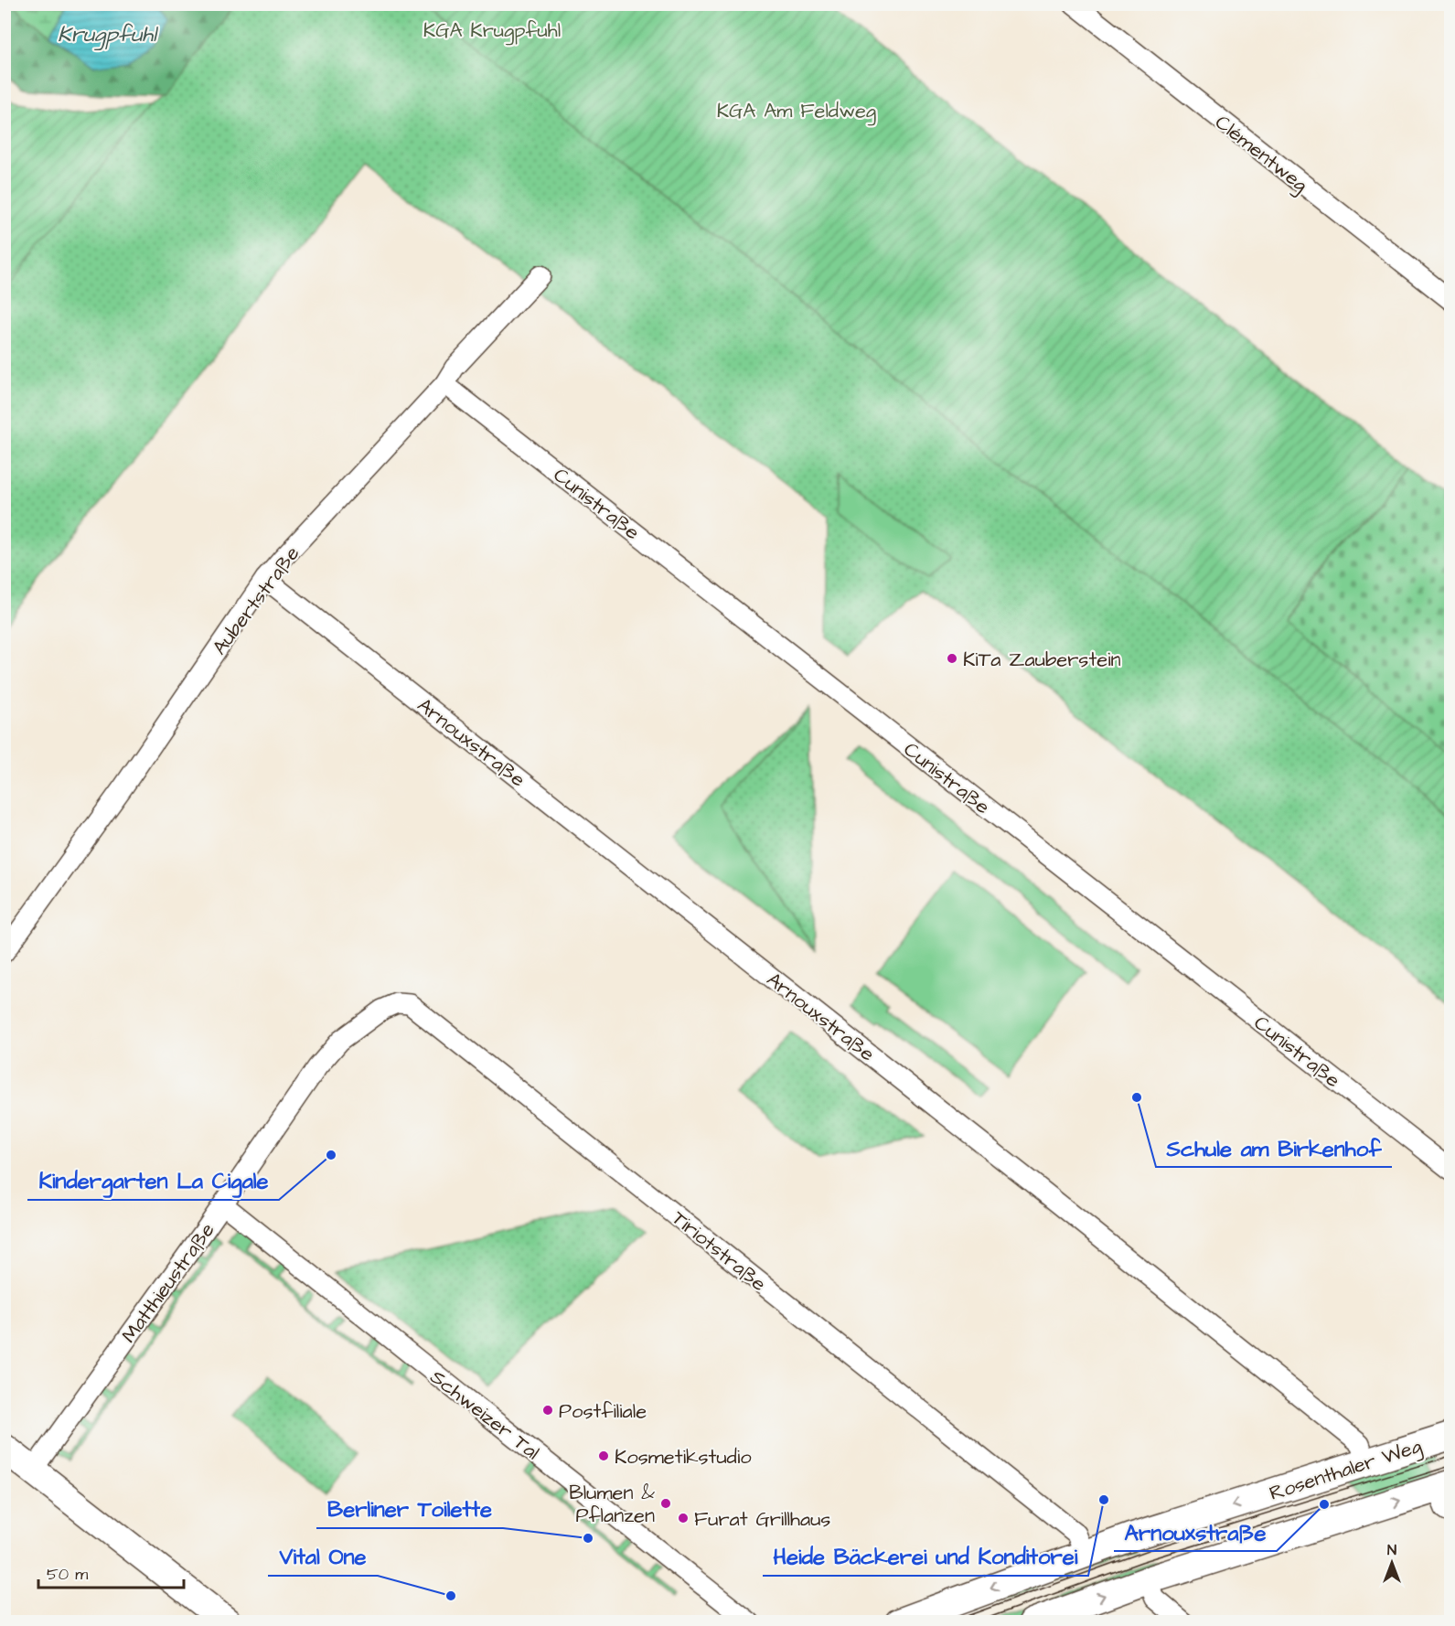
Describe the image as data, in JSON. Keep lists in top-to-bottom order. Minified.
{"streets":{"main road":["Rosenthaler Weg"],"street":["Clémentweg","Cunistraße","Aubertstraße","Arnouxstraße","Tiriotstraße","Matthieustraße","Schweizer Tal"]},"crossings":[["Cunistraße","Aubertstraße"],["Aubertstraße","Arnouxstraße"],["Arnouxstraße","Rosenthaler Weg"],["Tiriotstraße","Matthieustraße"],["Tiriotstraße","Rosenthaler Weg"],["Matthieustraße","Schweizer Tal"]],"water":["Krugpfuhl"],"parks":["KGA Krugpfuhl","KGA Am Feldweg"],"places":["KiTa Zauberstein","Schule am Birkenhof","Kindergarten La Cigale","Postfiliale","Kosmetikstudio","Heide Bäckerei und Konditorei","Blumen & Pflanzen","Arnouxstraße","Furat Grillhaus","Berliner Toilette","Vital One"],"scale_bar":"50 m","north":"top"}
